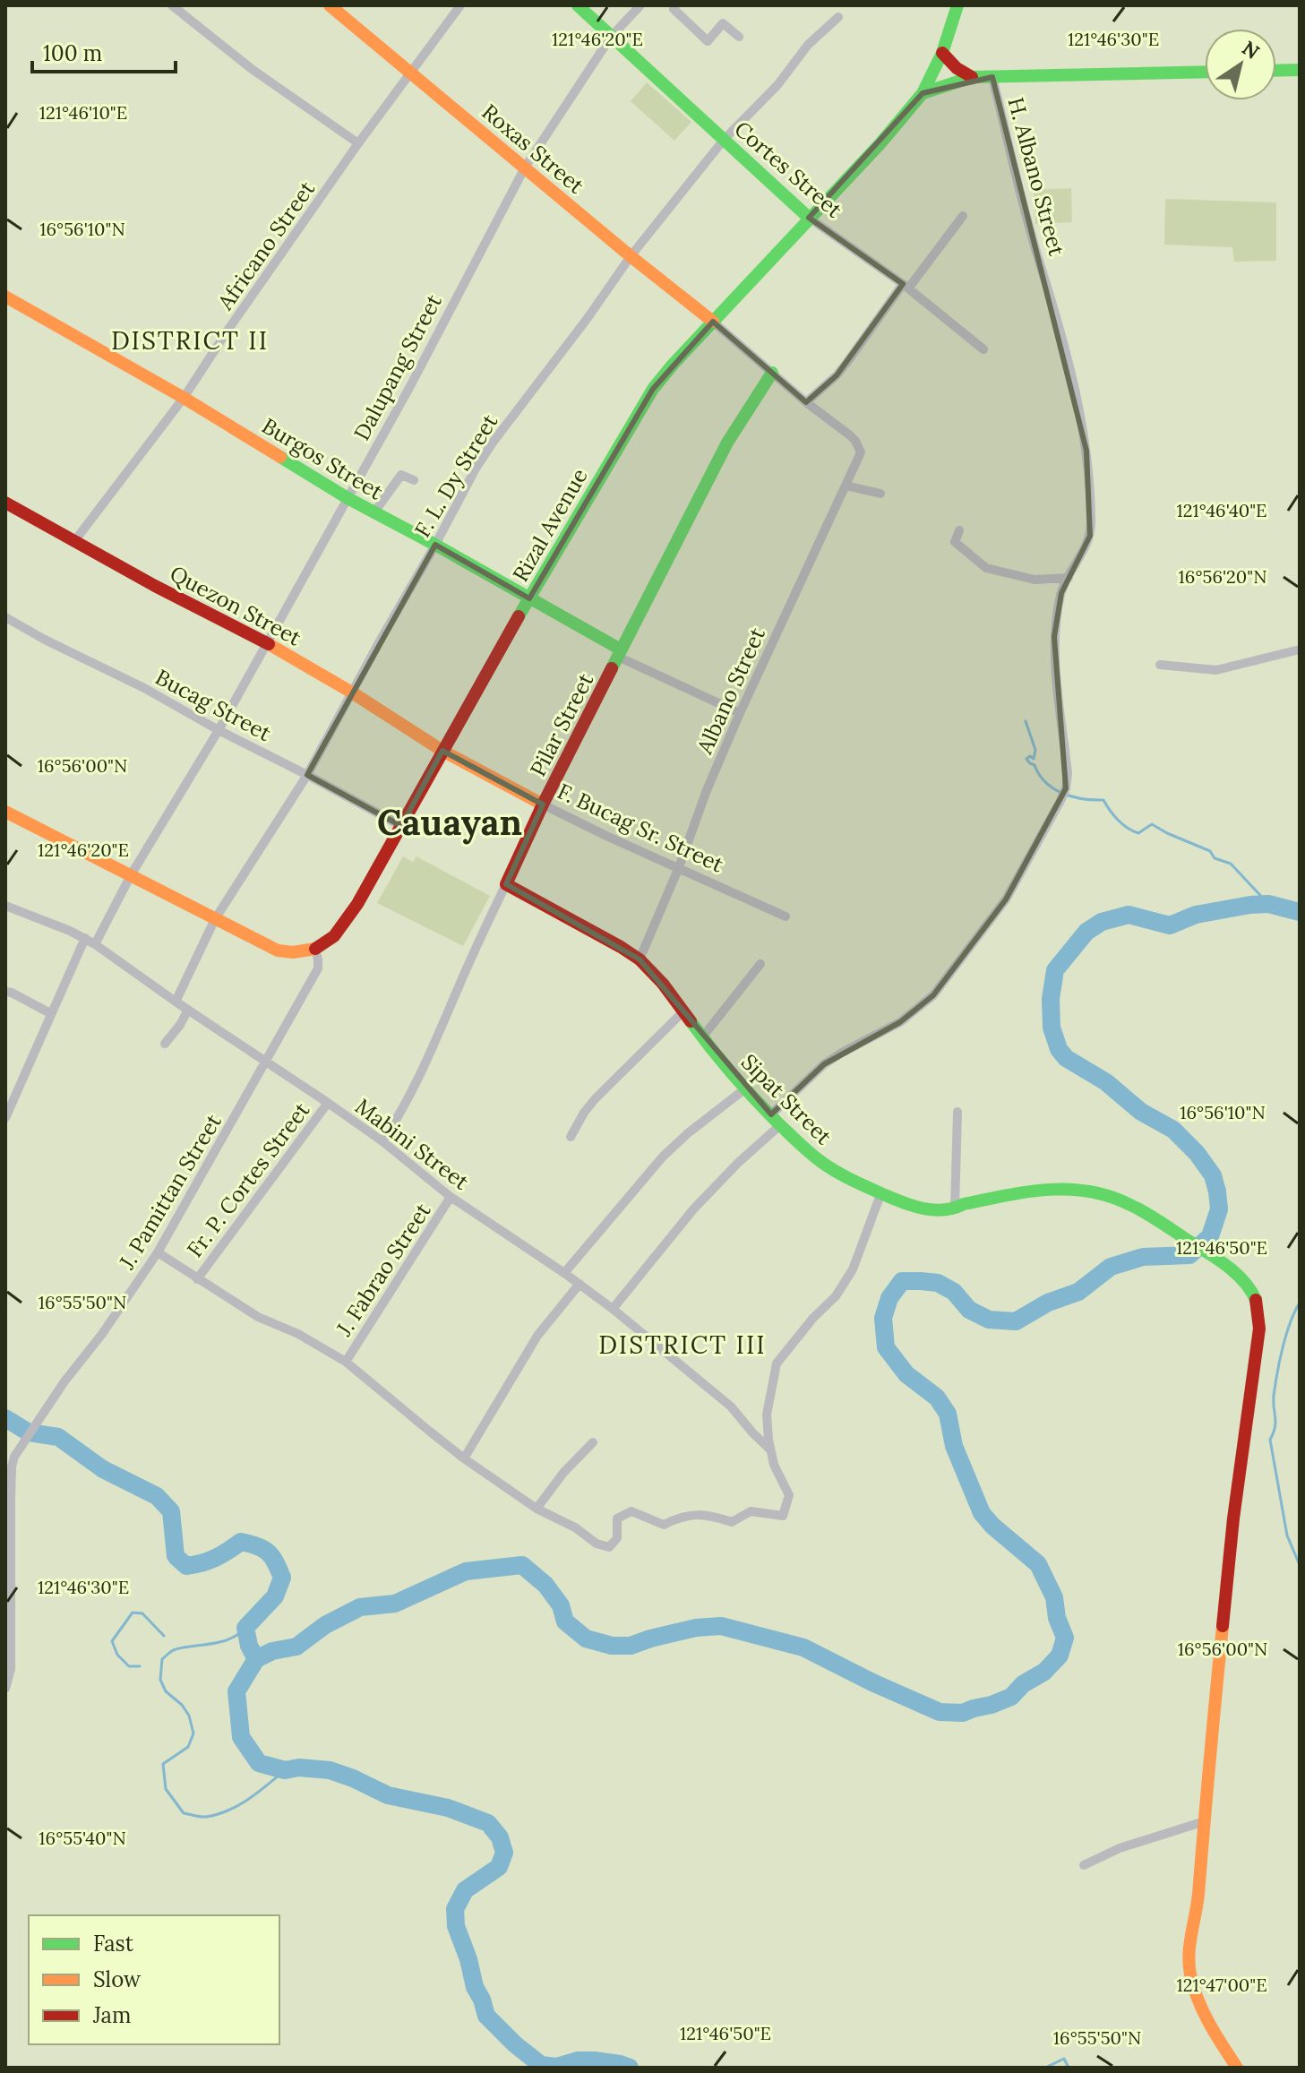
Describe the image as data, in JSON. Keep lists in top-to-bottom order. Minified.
{"streets":{"street":["Roxas Street","Cortes Street","H. Albano Street","Africano Street","Dalupang Street","Burgos Street","F. L. Dy Street","Rizal Avenue","Quezon Street","Albano Street","Bucag Street","Pilar Street","F. Bucag Sr. Street","Sipat Street","Mabini Street","Fr. P. Cortes Street","J. Pamittan Street","J. Fabrao Street"]},"crossings":[["Roxas Street","Africano Street"],["Roxas Street","Dalupang Street"],["Roxas Street","F. L. Dy Street"],["Roxas Street","Rizal Avenue"],["Cortes Street","Dalupang Street"],["Cortes Street","F. L. Dy Street"],["Cortes Street","Rizal Avenue"],["H. Albano Street","Sipat Street"],["Africano Street","Burgos Street"],["Africano Street","Quezon Street"],["Dalupang Street","Burgos Street"],["Dalupang Street","Quezon Street"],["Dalupang Street","Bucag Street"],["Dalupang Street","Mabini Street"],["Burgos Street","F. L. Dy Street"],["Burgos Street","Rizal Avenue"],["Burgos Street","Pilar Street"],["F. L. Dy Street","Quezon Street"],["F. L. Dy Street","Bucag Street"],["F. L. Dy Street","Mabini Street"],["Rizal Avenue","Quezon Street"],["Rizal Avenue","Bucag Street"],["Rizal Avenue","F. Bucag Sr. Street"],["Quezon Street","F. Bucag Sr. Street"],["Albano Street","F. Bucag Sr. Street"],["Albano Street","Sipat Street"],["Pilar Street","F. Bucag Sr. Street"],["Pilar Street","Sipat Street"],["Pilar Street","Mabini Street"],["Mabini Street","Fr. P. Cortes Street"],["Mabini Street","J. Pamittan Street"],["Mabini Street","J. Fabrao Street"]],"districts":["DISTRICT II","Cauayan","DISTRICT III"],"legend":["Fast","Slow","Jam"],"scale_bar":"100 m","north":"top right","coordinates":["121°46'20\"E","121°46'30\"E","121°46'10\"E","16°56'10\"N","121°46'40\"E","16°56'20\"N","16°56'00\"N","121°46'50\"E","16°55'50\"N","16°55'40\"N","121°47'00\"E"]}
